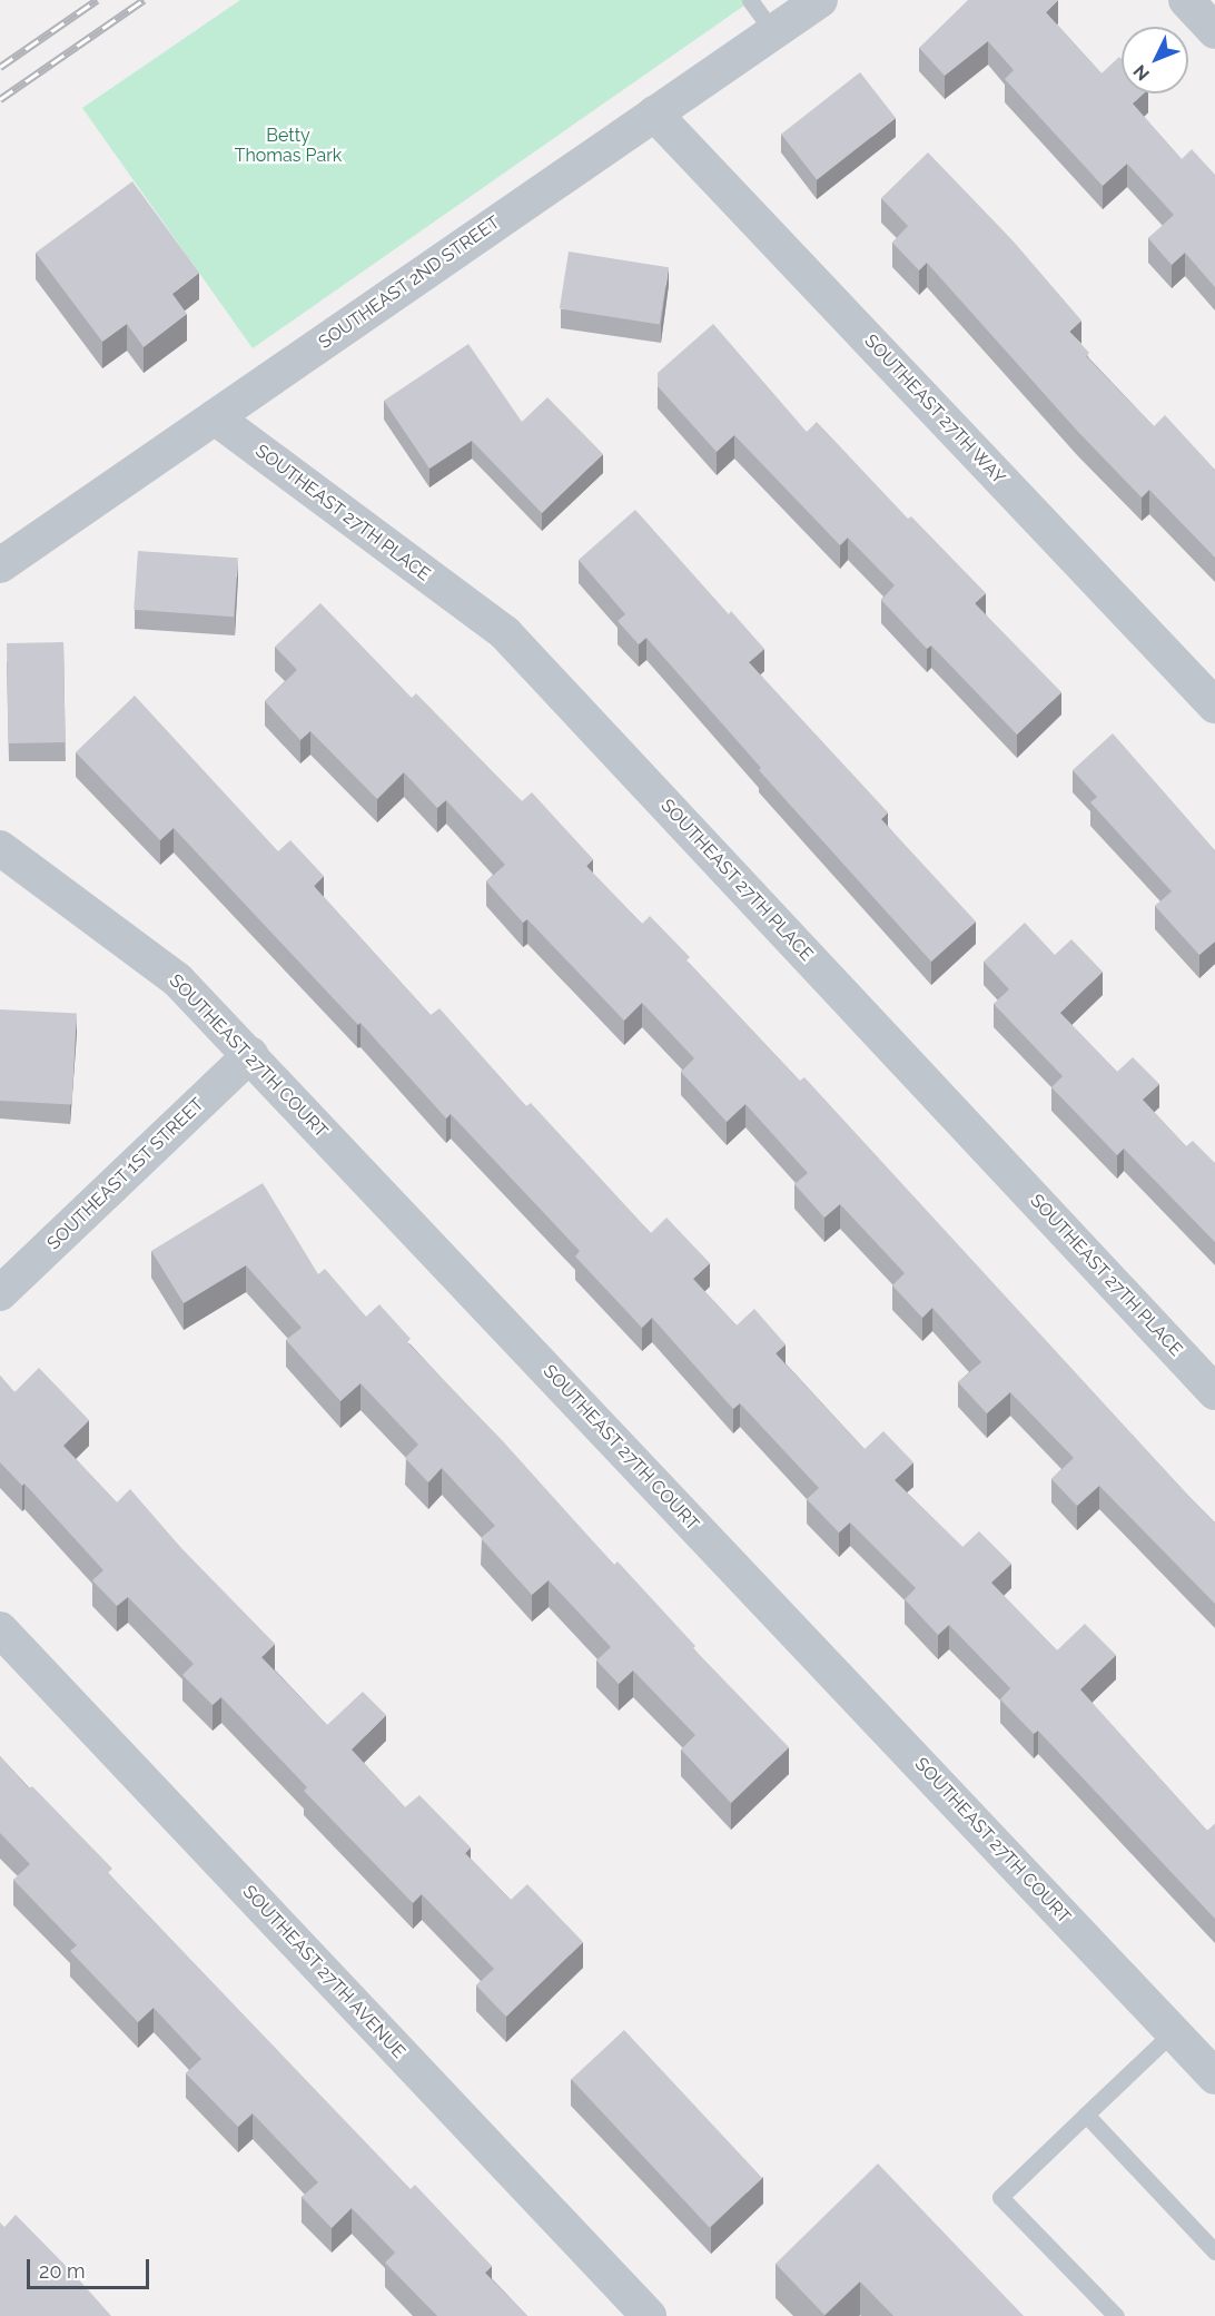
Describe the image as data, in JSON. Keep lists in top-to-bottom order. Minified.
{"streets":{"street":["SOUTHEAST 2ND STREET","SOUTHEAST 27TH WAY","SOUTHEAST 27TH PLACE","SOUTHEAST 27TH COURT","SOUTHEAST 1ST STREET","SOUTHEAST 27TH AVENUE"]},"crossings":[["SOUTHEAST 2ND STREET","SOUTHEAST 27TH WAY"],["SOUTHEAST 2ND STREET","SOUTHEAST 27TH PLACE"],["SOUTHEAST 27TH COURT","SOUTHEAST 1ST STREET"]],"parks":["Betty Thomas Park"],"scale_bar":"20 m","north":"bottom left"}
